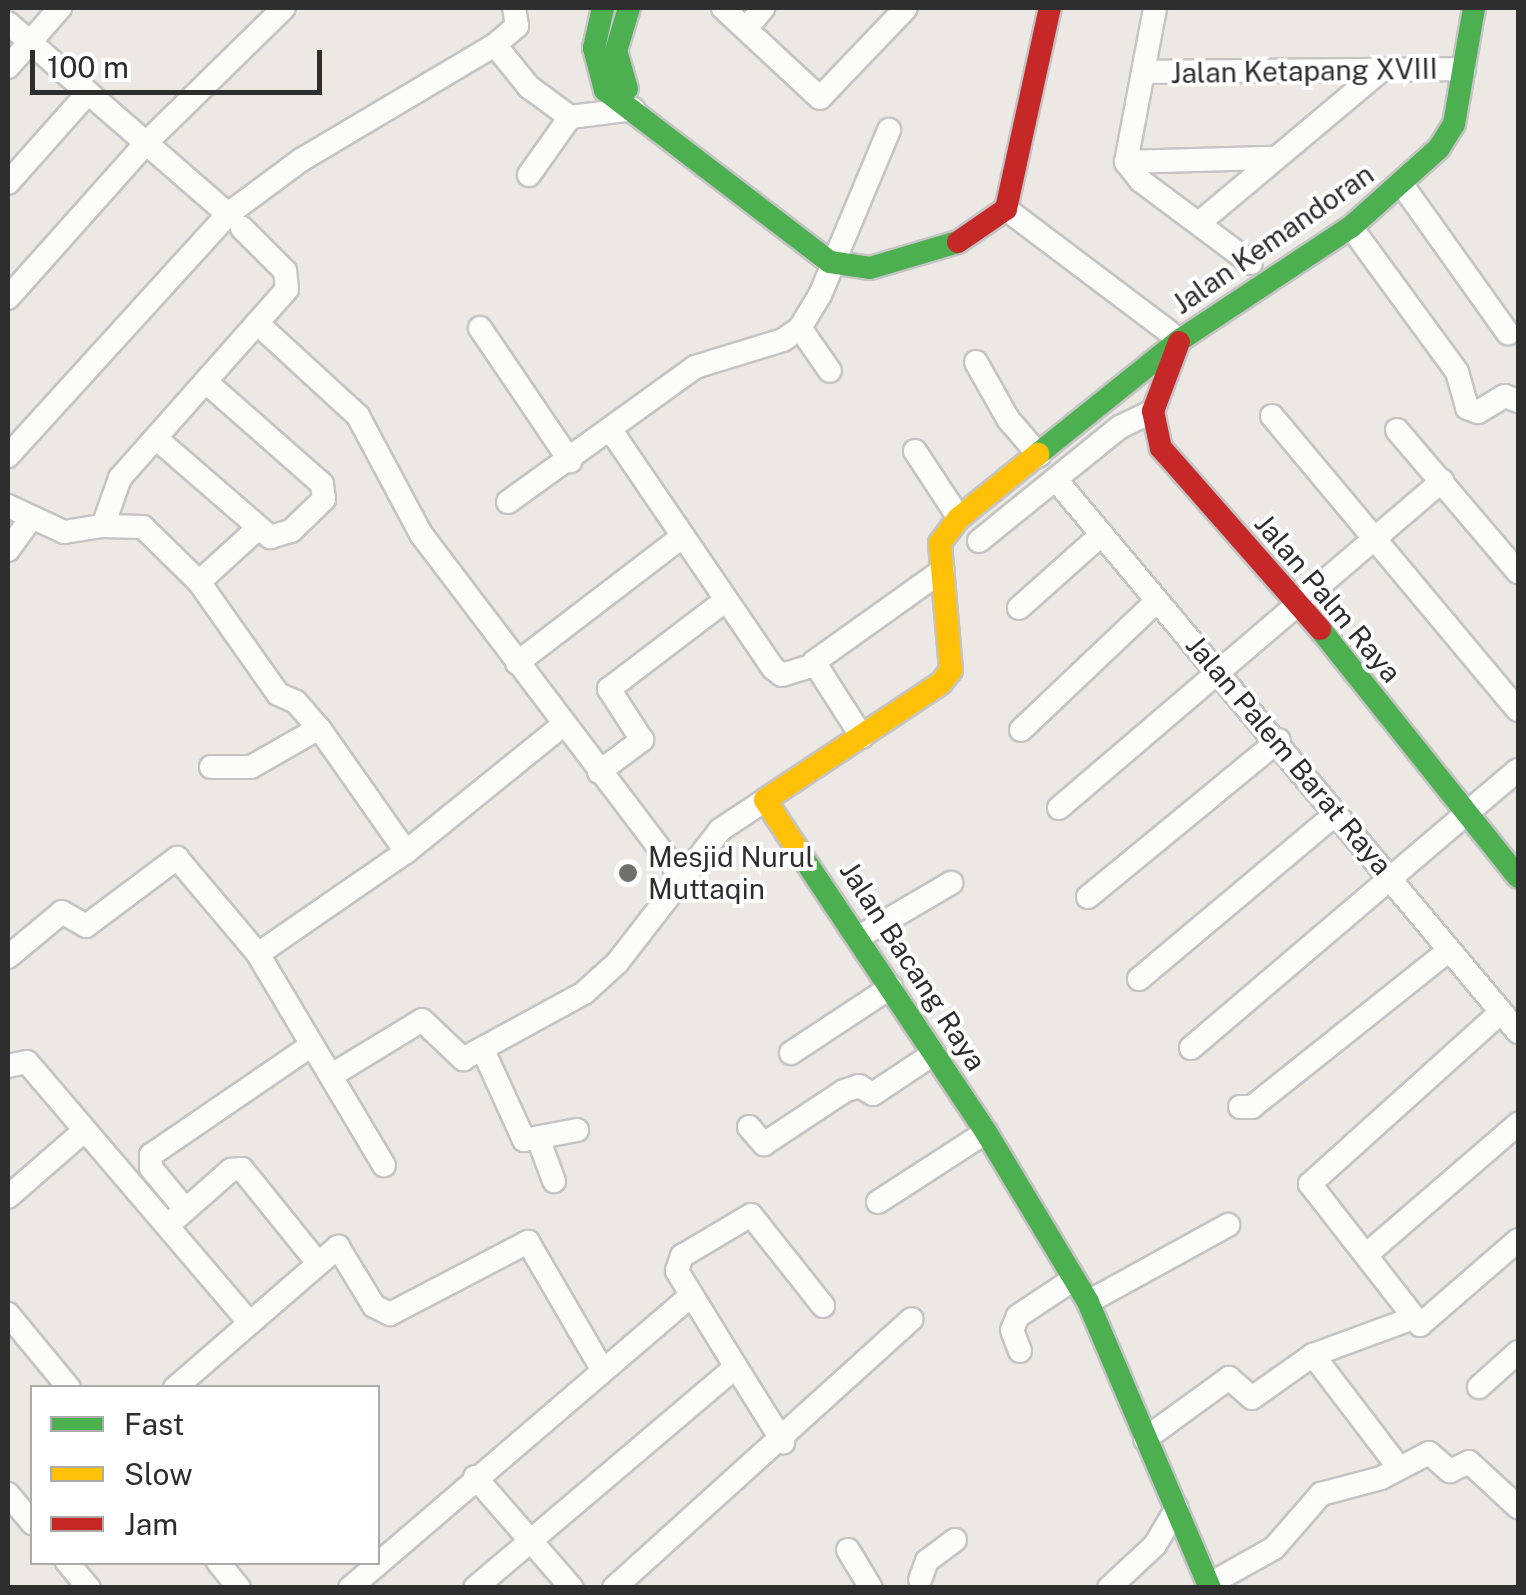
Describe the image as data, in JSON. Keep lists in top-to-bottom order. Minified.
{"streets":{"street":["Jalan Ketapang XVIII","Jalan Kemandoran","Jalan Palm Raya","Jalan Palem Barat Raya","Jalan Bacang Raya"]},"crossings":[["Jalan Ketapang XVIII","Jalan Kemandoran"]],"places":["Mesjid Nurul Muttaqin"],"legend":["Fast","Slow","Jam"],"scale_bar":"100 m"}
